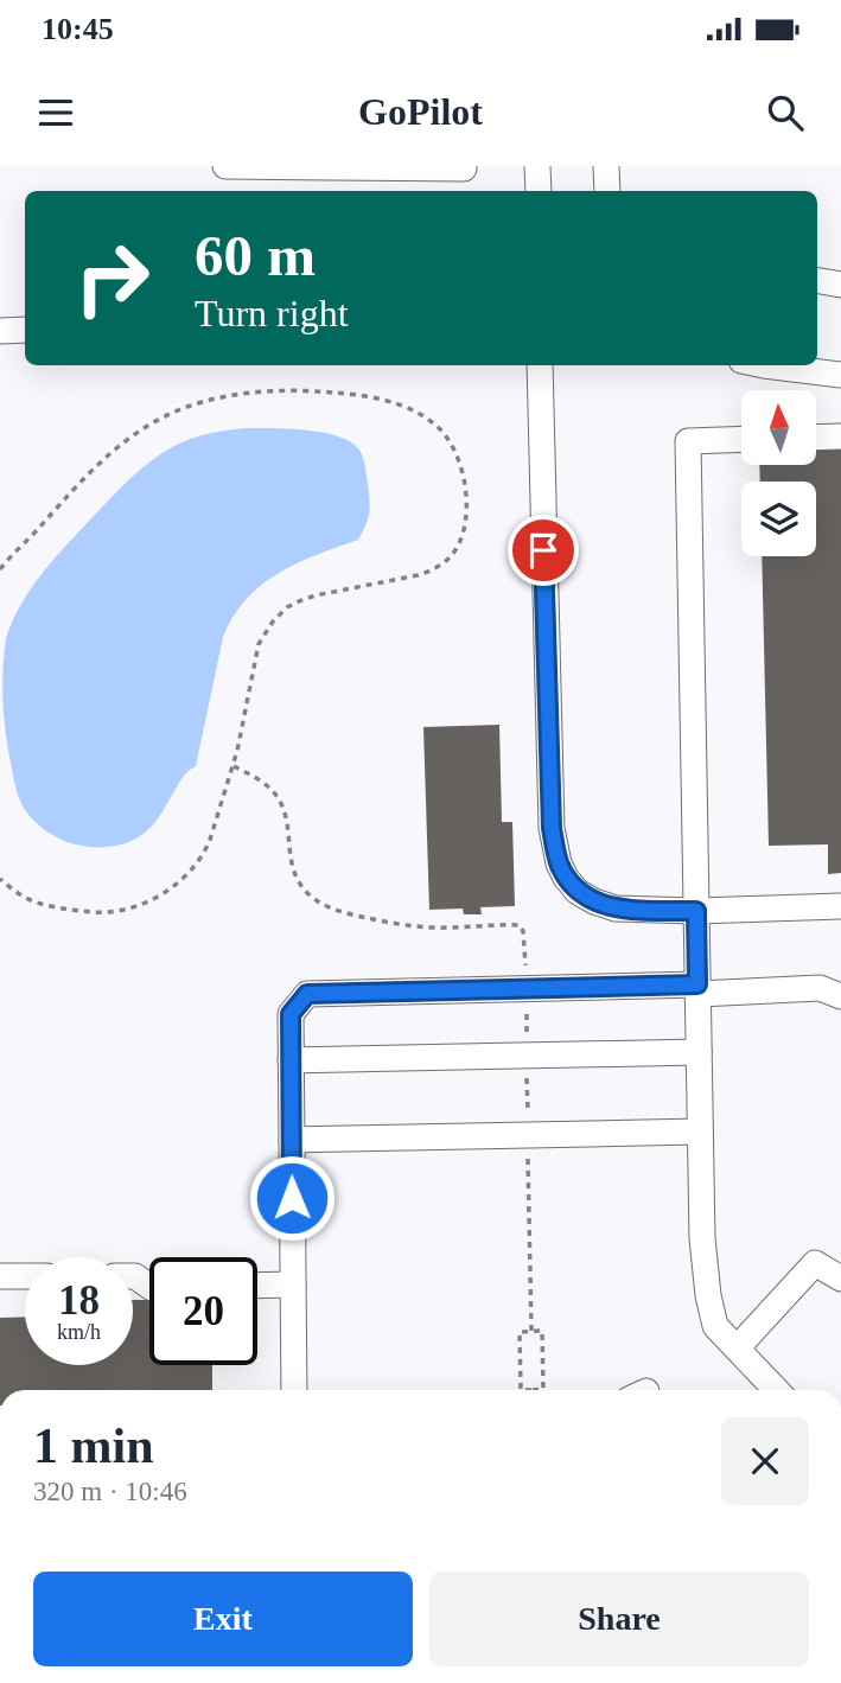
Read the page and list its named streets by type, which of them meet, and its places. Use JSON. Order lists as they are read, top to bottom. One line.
{"north":"top","page":{"status":"10:45","header":"GoPilot","turn":["60 m","Turn right"],"speed":"18 km/h","limit":"20","heading":["1 min","320 m · 10:46"],"buttons":["Exit","Share"]}}
